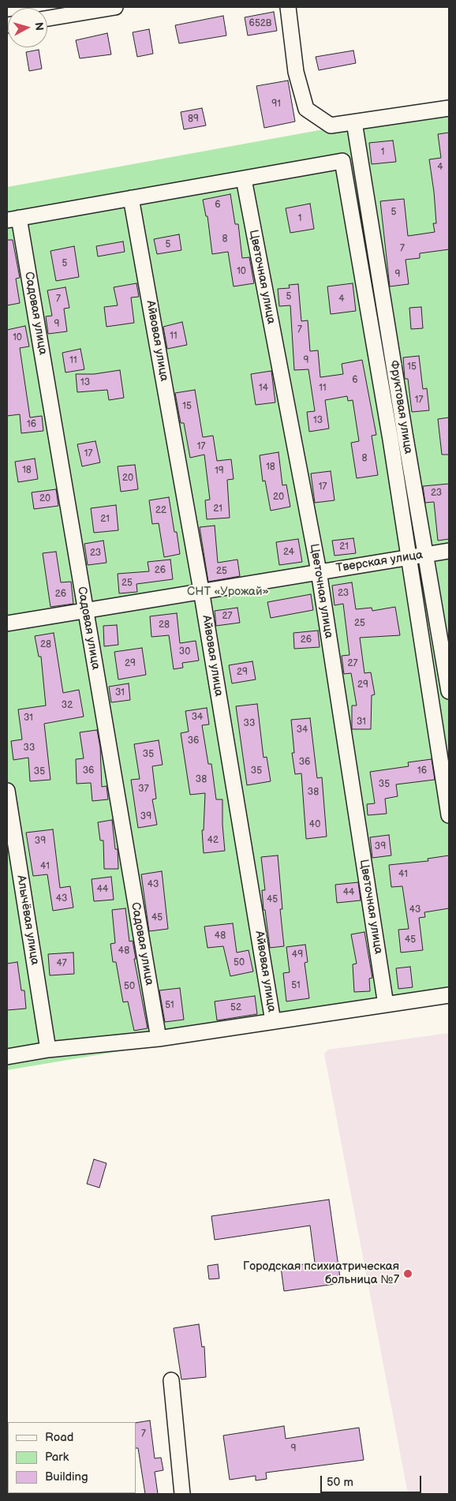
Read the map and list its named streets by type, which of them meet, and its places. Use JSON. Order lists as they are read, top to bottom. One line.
{"streets":{"street":["Цветочная улица","Садовая улица","Айвовая улица","Фруктовая улица","Тверская улица","Алычёвая улица"]},"crossings":[["Цветочная улица","Тверская улица"],["Садовая улица","Тверская улица"],["Айвовая улица","Тверская улица"],["Фруктовая улица","Тверская улица"]],"parks":["СНТ «Урожай»"],"places":["Городская психиатрическая больница №7"],"house_numbers":["652В","91","89","1","4","6","5","1","8","5","7","5","10","9","5","7","4","9","7","11","10","11","9","15","6","13","14","11","17","15","13","16","17","17","8","18","18","19","20","17","23","20","20","21","22","21","21","24","23","26","25","25","23","26","27","25","28","26","28","30","29","27","29","29","31","32","34","31","31","33","34","36","33","35","36","36","35","16","35","38","35","37","38","39","40","42","39","39","41","41","43","44","44","43","45","43","45","48","45","48","49","50","47","51","50","51","52","7","9"],"legend":["Road","Park","Building"],"scale_bar":"50 m","north":"right"}
